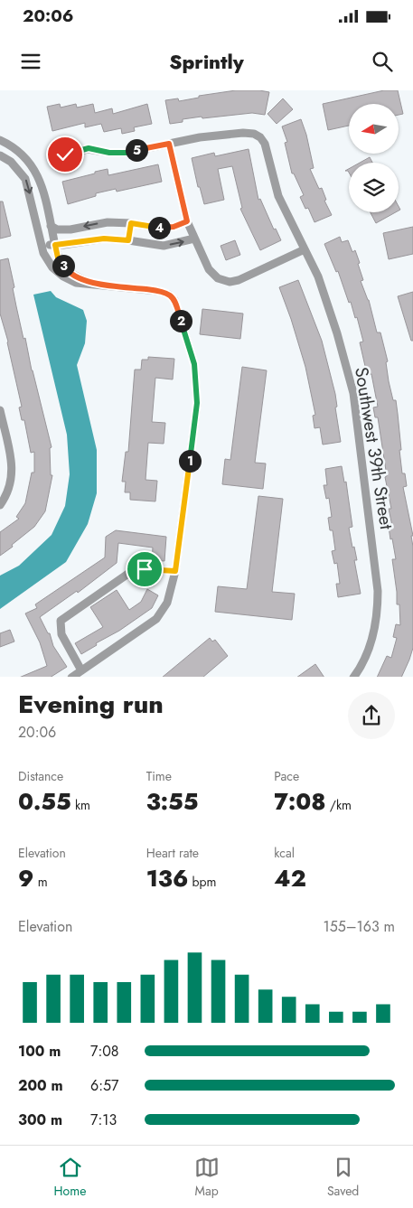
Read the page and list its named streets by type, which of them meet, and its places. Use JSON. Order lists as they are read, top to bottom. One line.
{"streets":{"street":["Southwest 39th Street"]},"north":"left","page":{"status":"20:06","header":"Sprintly","pins":["5","4","3","2","1"],"heading":["Evening run","20:06"],"stats":[["Distance","0.55 km"],["Time","3:55"],["Pace","7:08 /km"],["Elevation","9 m"],["Heart rate","136 bpm"],["kcal","42"]],"chart":["Elevation","155–163 m"],"list":[{"name":"100 m","note":"7:08"},{"name":"200 m","note":"6:57"},{"name":"300 m","note":"7:13"}],"tabs":["Home","Map","Saved"]}}
